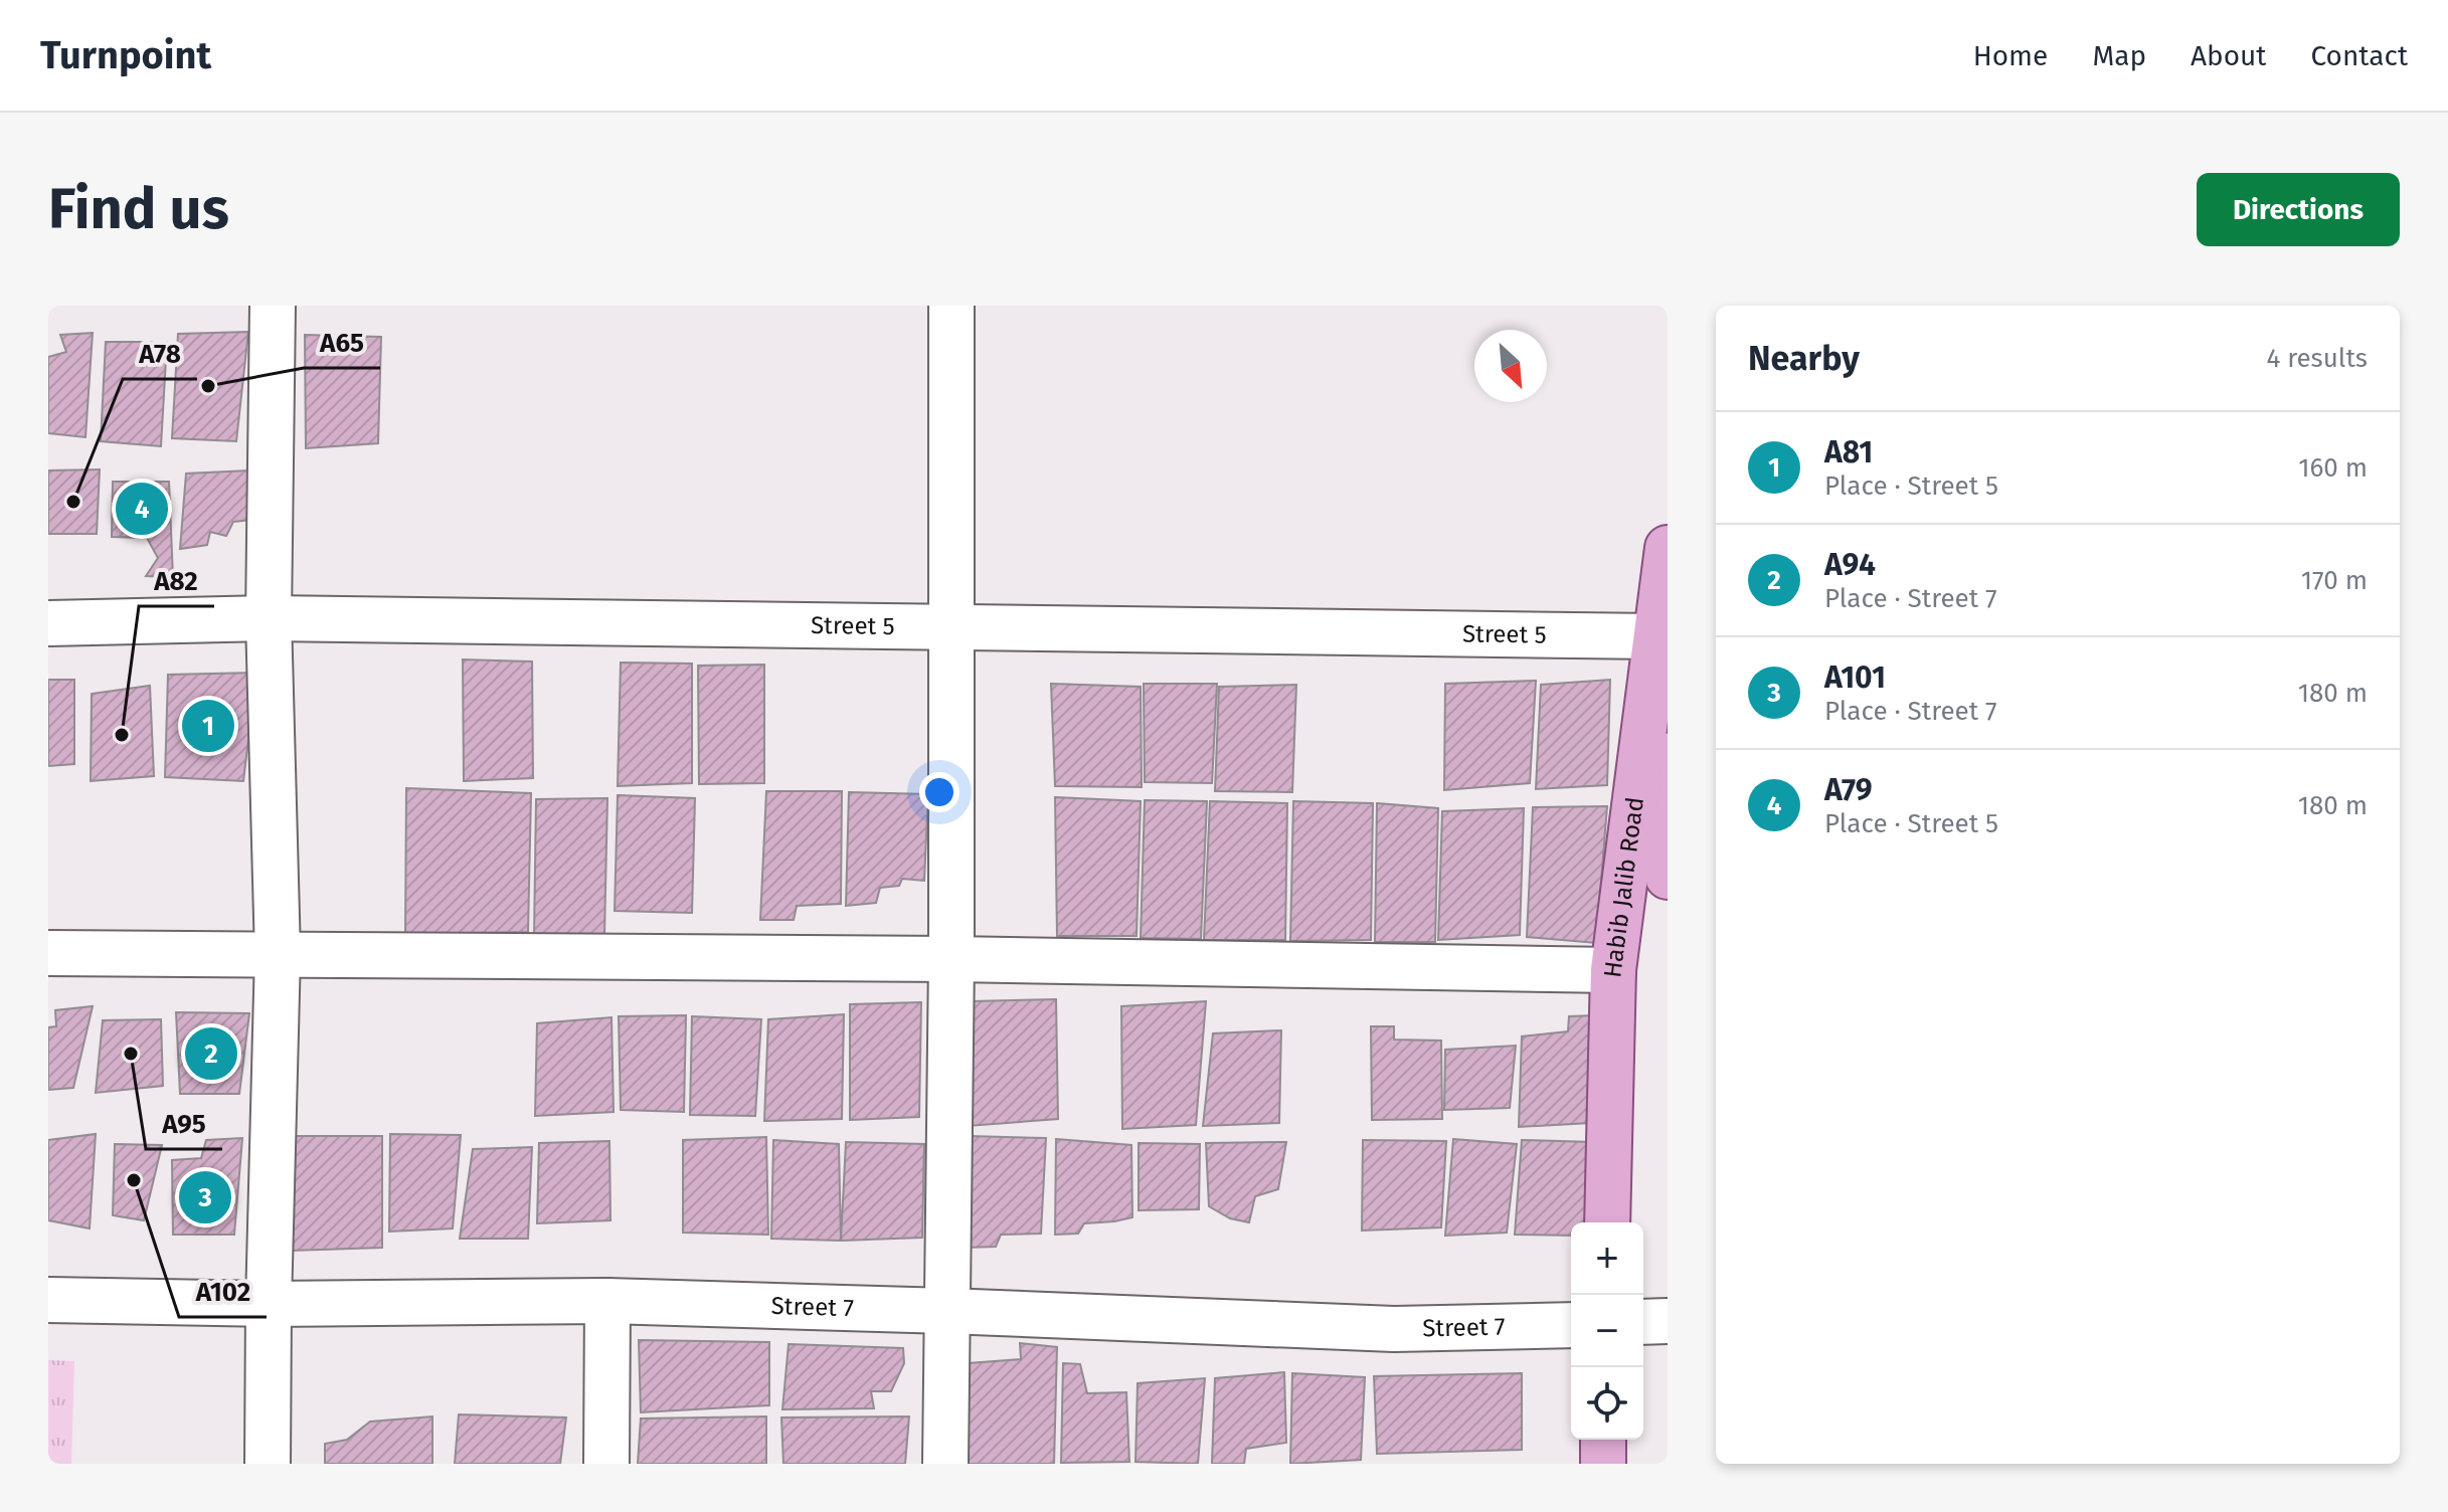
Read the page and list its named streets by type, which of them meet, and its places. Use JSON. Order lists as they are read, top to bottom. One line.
{"streets":{"main road":["Habib Jalib Road"],"street":["Street 5","Street 7"]},"crossings":[["Street 5","Habib Jalib Road"]],"places":["A65","A78","A82","A95","A102"],"north":"bottom right","page":{"header":"Turnpoint","nav":["Home","Map","About","Contact"],"buttons":"Directions","title":"Find us","heading":["Nearby","4 results"],"list":[{"mark":"1","name":"A81","note":"Place · Street 5","value":"160 m"},{"mark":"2","name":"A94","note":"Place · Street 7","value":"170 m"},{"mark":"3","name":"A101","note":"Place · Street 7","value":"180 m"},{"mark":"4","name":"A79","note":"Place · Street 5","value":"180 m"}],"pins":["4","1","2","3"],"map_buttons":["+","−"]}}
